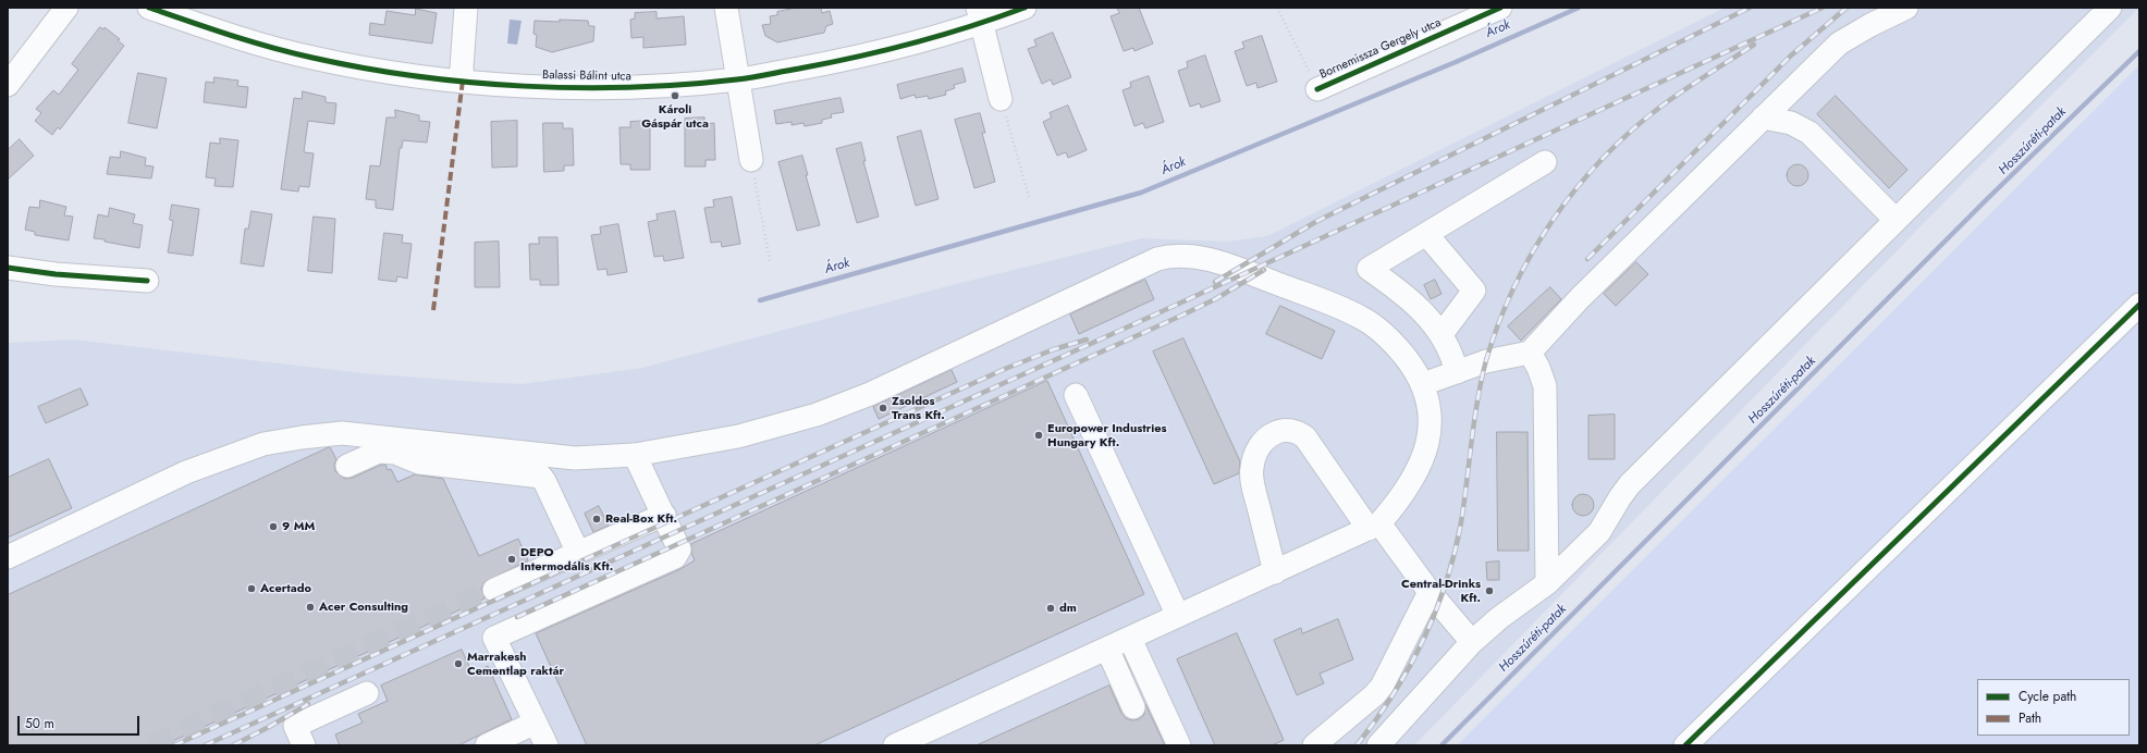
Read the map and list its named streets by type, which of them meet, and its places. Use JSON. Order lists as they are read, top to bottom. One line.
{"streets":{"street":["Bornemissza Gergely utca","Balassi Bálint utca"]},"water":["Árok","Hosszúréti-patak"],"places":["Károli Gáspár utca","Zsoldos Trans Kft.","Europower Industries Hungary Kft.","Real-Box Kft.","9 MM","DEPO Intermodális Kft.","Acertado","Central-Drinks Kft.","Acer Consulting","dm","Marrakesh Cementlap raktár"],"legend":["Cycle path","Path"],"scale_bar":"50 m"}
